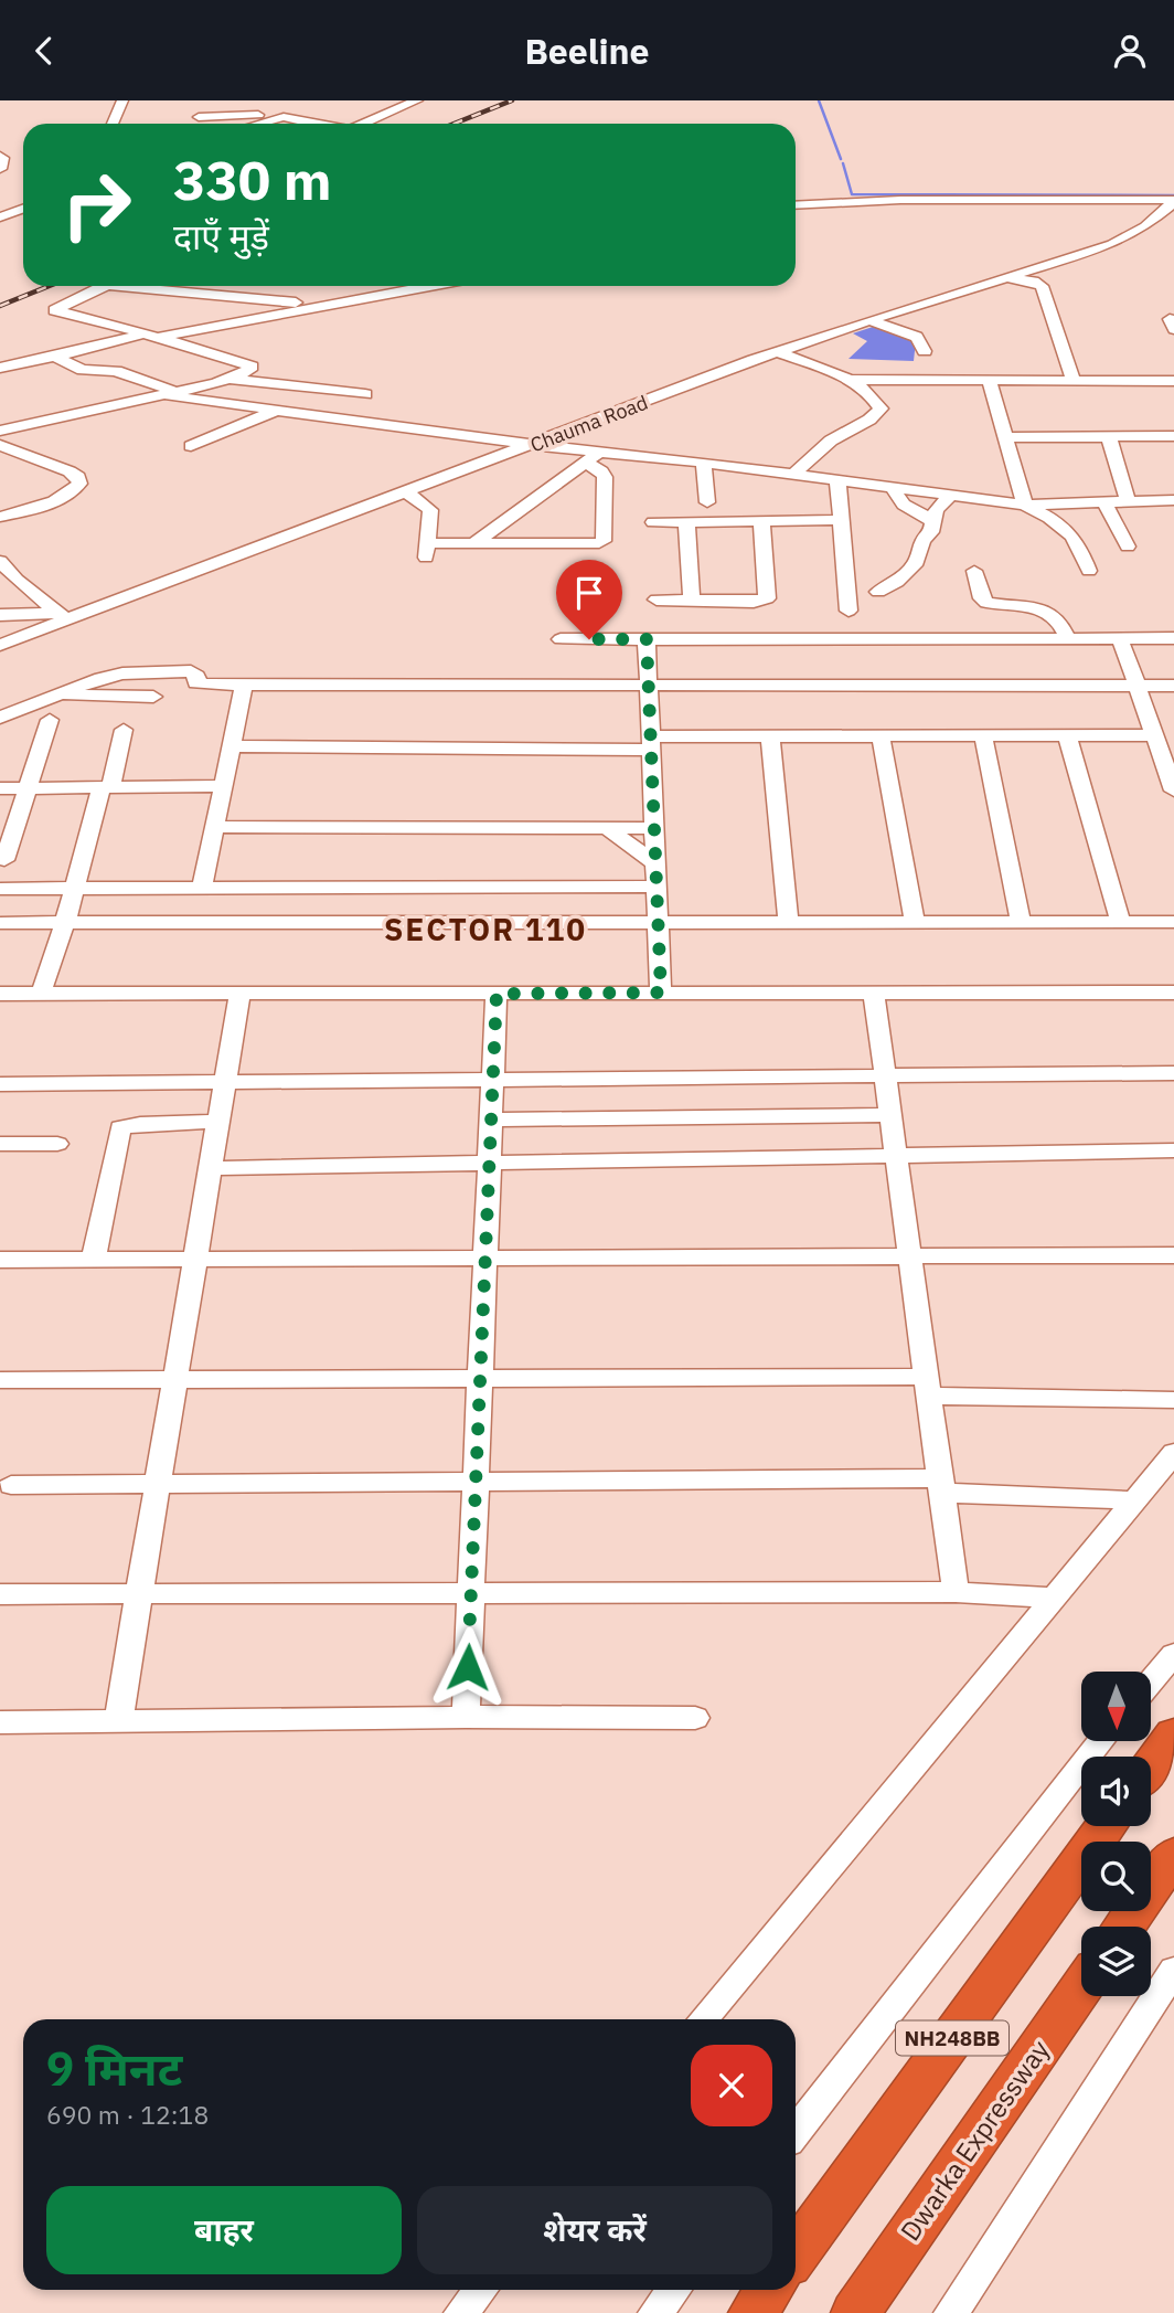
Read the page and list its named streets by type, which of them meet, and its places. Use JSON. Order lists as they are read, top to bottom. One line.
{"streets":{"highway":["NH248BB","Dwarka Expressway"],"street":["Chauma Road"]},"districts":["SECTOR 110"],"north":"bottom","page":{"header":"Beeline","turn":["330 m","दाएँ मुड़ें"],"heading":["9 मिनट","690 m · 12:18"],"buttons":["बाहर","शेयर करें"]}}
